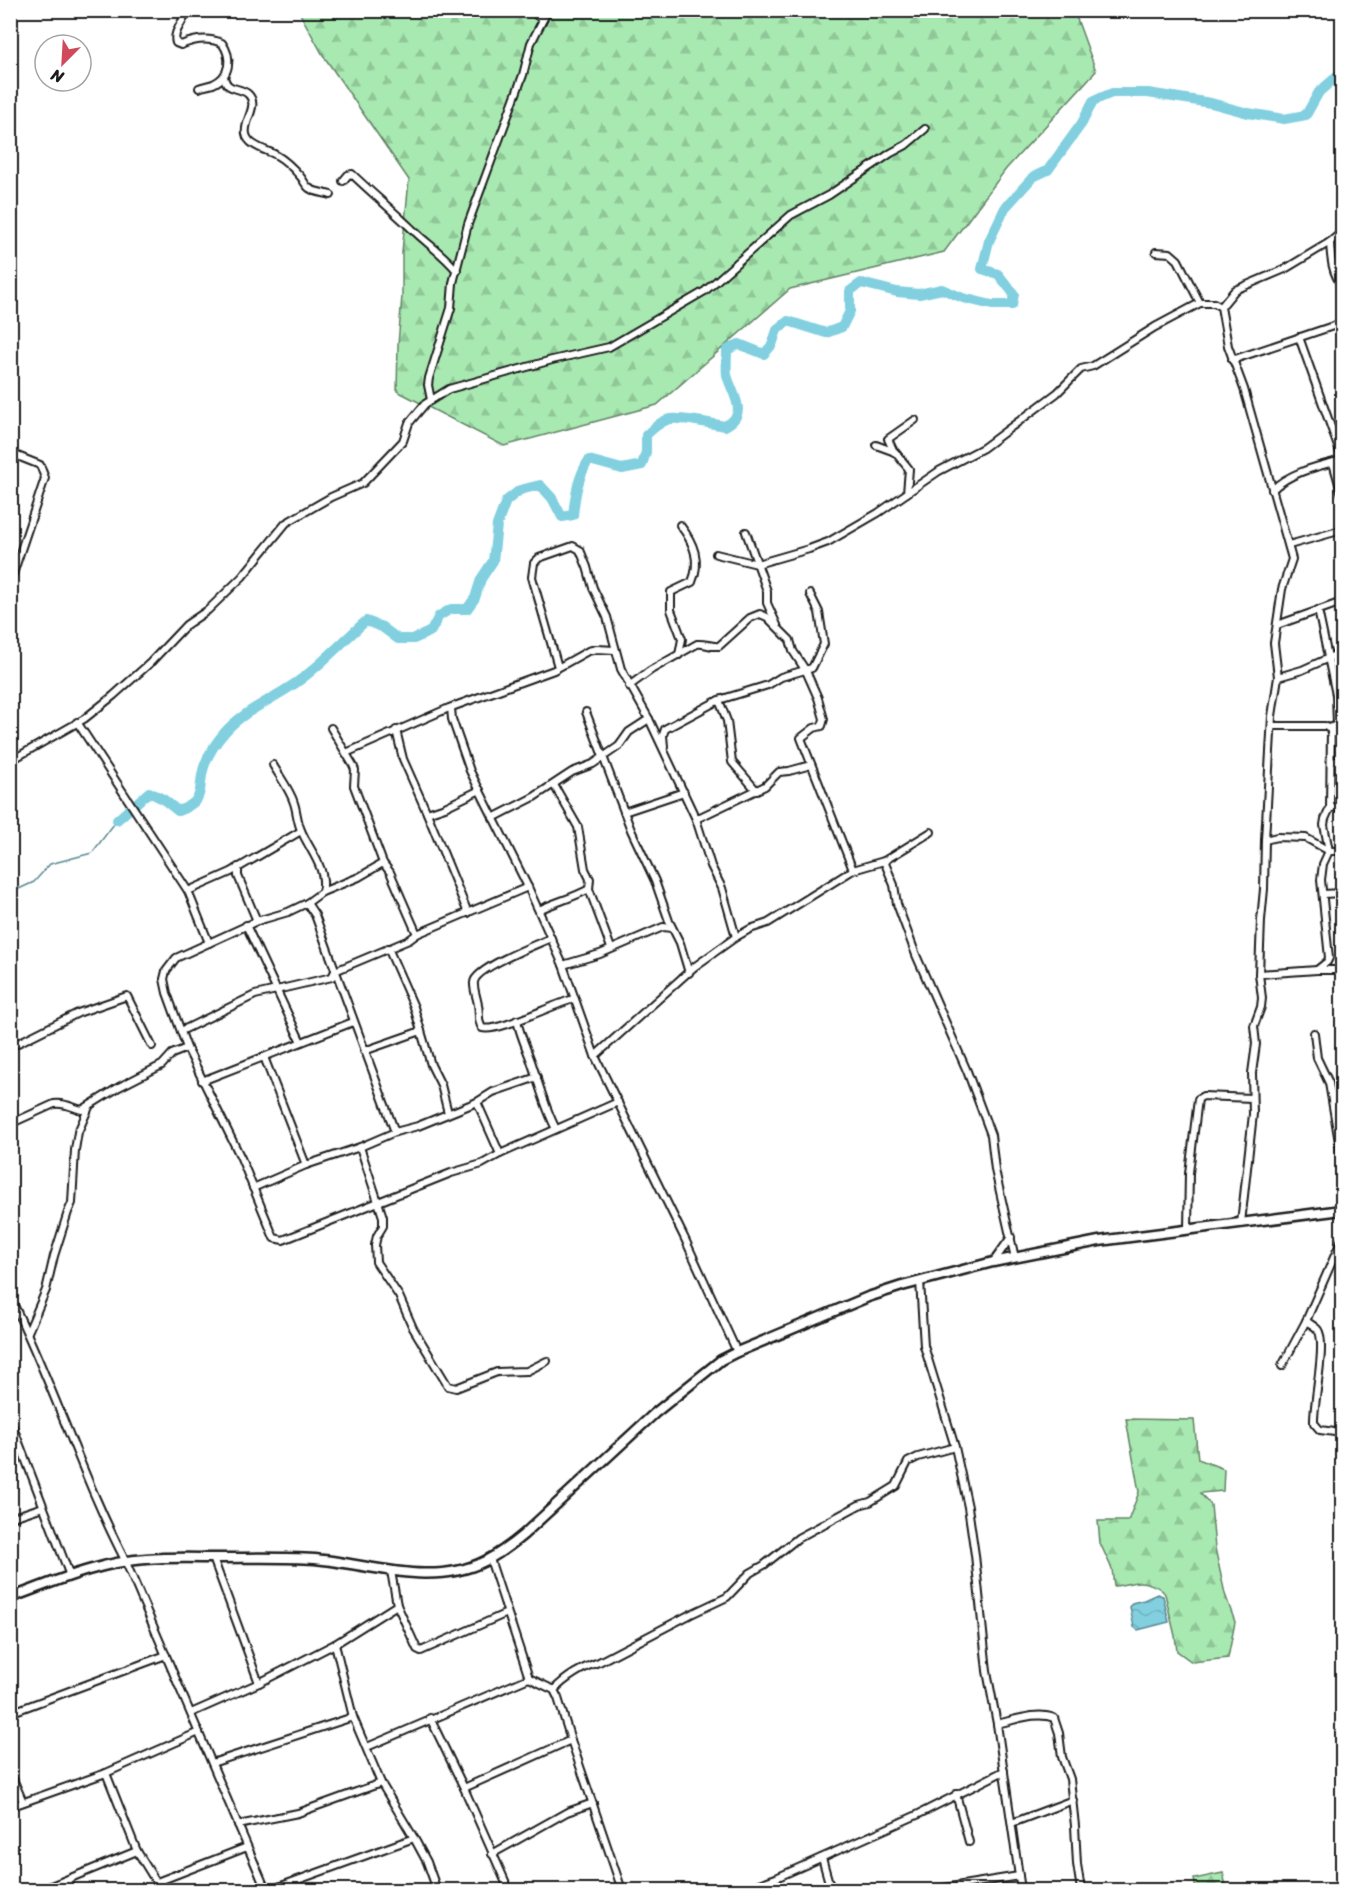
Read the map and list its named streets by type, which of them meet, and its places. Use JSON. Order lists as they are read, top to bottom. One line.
{"north":"bottom left"}
